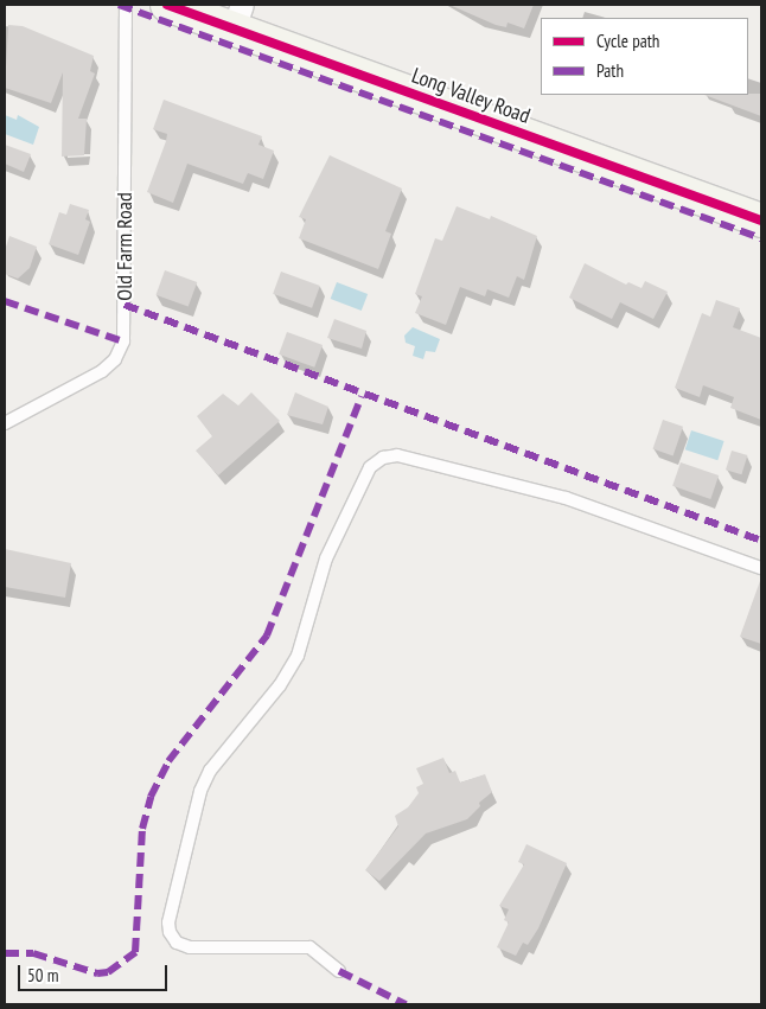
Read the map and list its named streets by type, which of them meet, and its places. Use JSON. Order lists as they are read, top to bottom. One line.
{"streets":{"street":["Long Valley Road"],"lane":["Old Farm Road"]},"legend":["Cycle path","Path"],"scale_bar":"50 m"}
